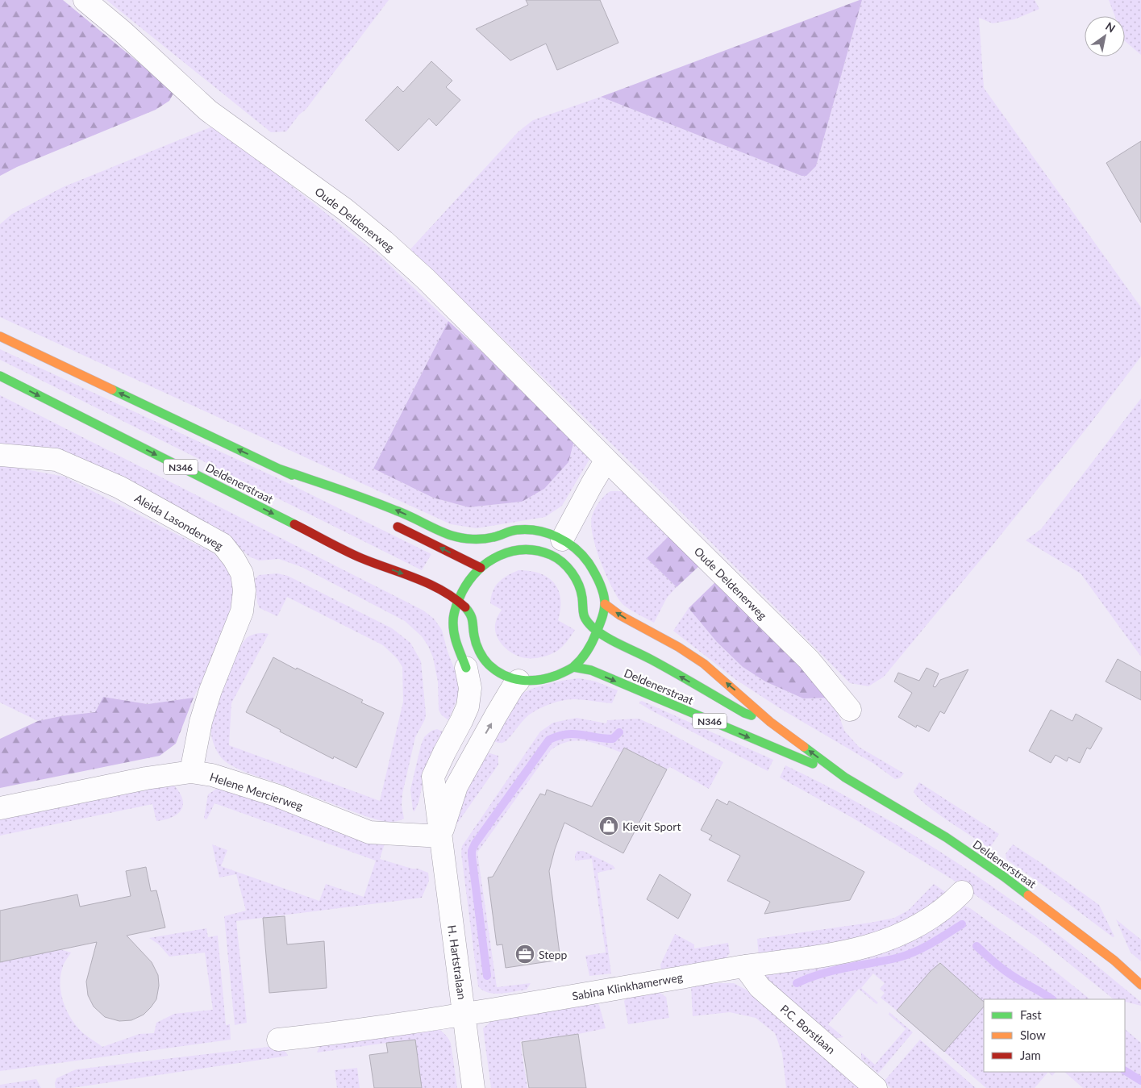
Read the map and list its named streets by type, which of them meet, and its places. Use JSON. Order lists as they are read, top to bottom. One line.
{"streets":{"main road":["N346","Deldenerstraat"],"street":["Oude Deldenerweg","Aleida Lasonderweg","Helene Mercierweg","H. Hartstralaan","Sabina Klinkhamerweg","P.C. Borstlaan"]},"crossings":[["N346","Deldenerstraat"],["N346","H. Hartstralaan"],["Deldenerstraat","H. Hartstralaan"],["Aleida Lasonderweg","Helene Mercierweg"],["Helene Mercierweg","H. Hartstralaan"],["H. Hartstralaan","Sabina Klinkhamerweg"],["Sabina Klinkhamerweg","P.C. Borstlaan"]],"places":{"shop":["Kievit Sport"],"office":["Stepp"]},"legend":["Fast","Slow","Jam"],"north":"top right"}
